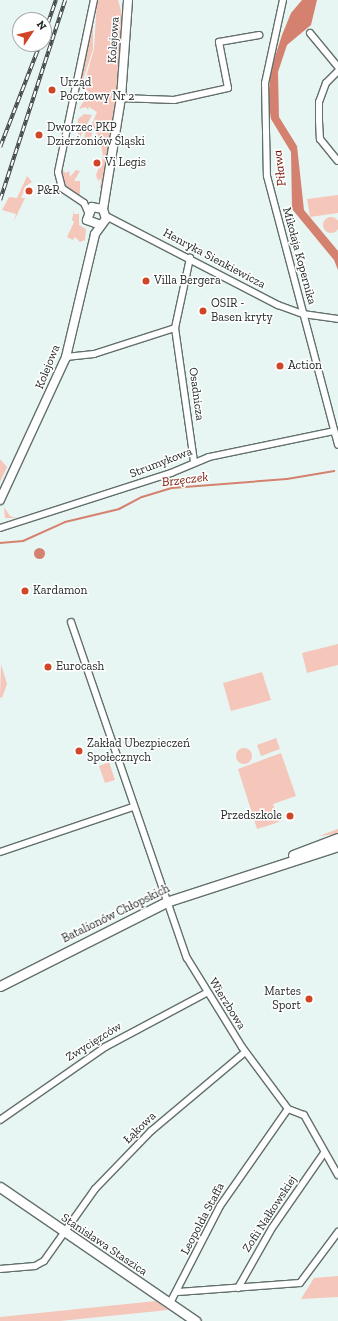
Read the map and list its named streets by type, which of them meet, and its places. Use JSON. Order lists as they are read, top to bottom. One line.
{"streets":{"main road":["Batalionów Chłopskich","Stanisława Staszica"],"street":["Kolejowa","Mikołaja Kopernika","Henryka Sienkiewicza","Osadnicza","Strumykowa","Wierzbowa","Zwycięzców","Łąkowa","Zofii Nałkowskiej","Leopolda Staffa"]},"crossings":[["Kolejowa","Henryka Sienkiewicza"],["Mikołaja Kopernika","Henryka Sienkiewicza"],["Mikołaja Kopernika","Strumykowa"],["Henryka Sienkiewicza","Osadnicza"],["Osadnicza","Strumykowa"],["Batalionów Chłopskich","Wierzbowa"],["Wierzbowa","Zwycięzców"],["Wierzbowa","Łąkowa"],["Wierzbowa","Leopolda Staffa"],["Łąkowa","Stanisława Staszica"],["Leopolda Staffa","Stanisława Staszica"]],"water":["Piława","Brzęczek"],"places":["Urząd Pocztowy Nr 2","Dworzec PKP Dzierżoniów Śląski","Vi Legis","P&R","Villa Bergera","OSIR - Basen kryty","Action","Kardamon","Eurocash","Zakład Ubezpieczeń Społecznych","Przedszkole","Martes Sport"],"north":"top right"}
